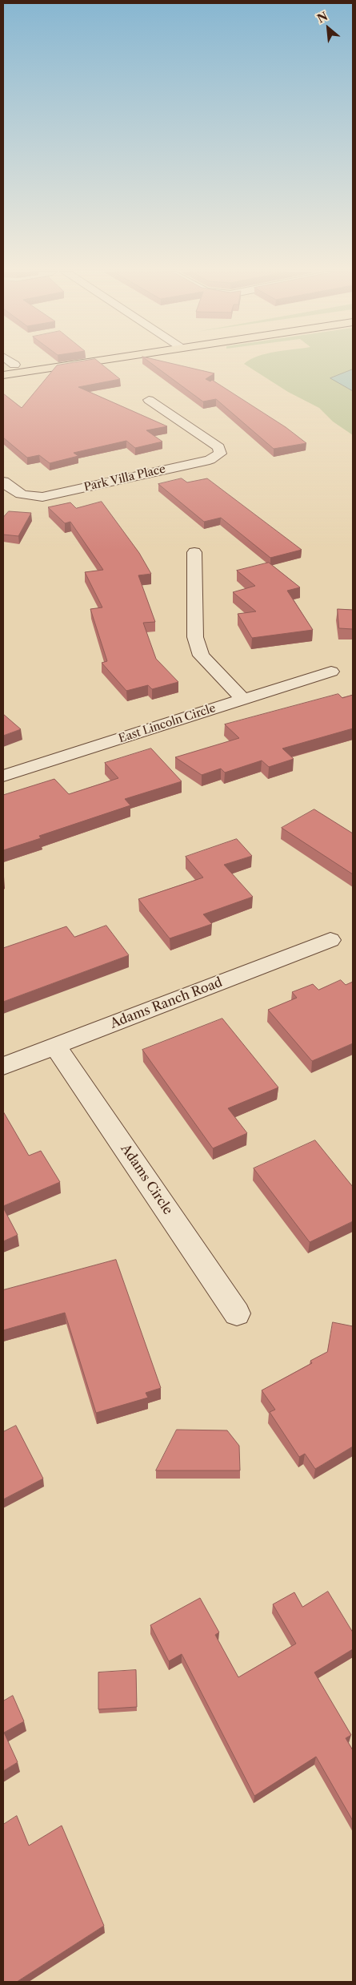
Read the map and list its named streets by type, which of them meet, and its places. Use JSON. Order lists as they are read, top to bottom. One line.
{"streets":{"street":["Park Villa Place","East Lincoln Circle","Adams Ranch Road","Adams Circle"]},"crossings":[["Adams Ranch Road","Adams Circle"]],"north":"top left"}
